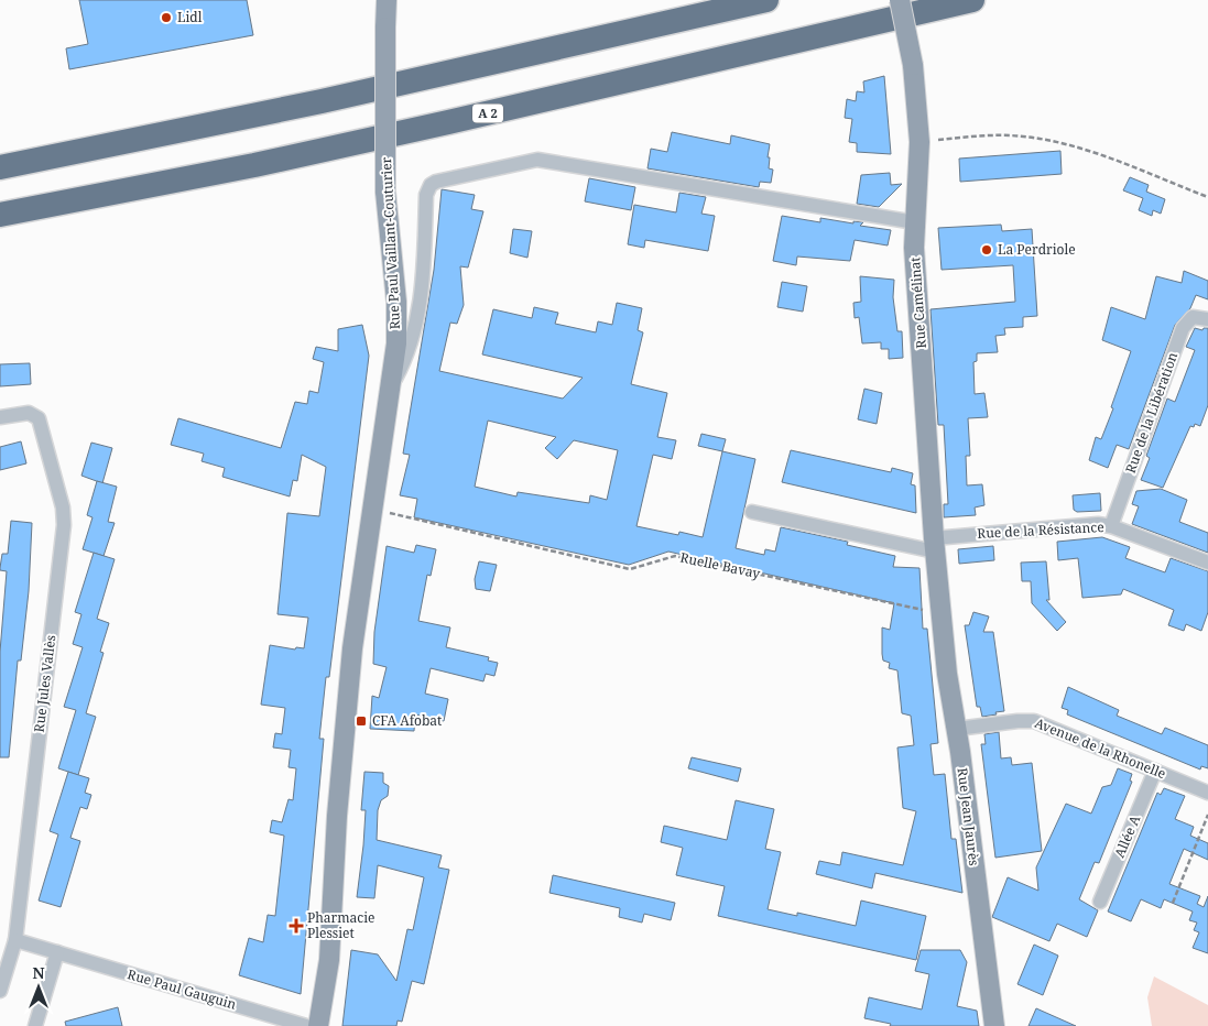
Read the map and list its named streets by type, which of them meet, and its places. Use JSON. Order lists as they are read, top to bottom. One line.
{"streets":{"highway":["A 2"],"street":["Rue Paul Vaillant-Couturier","Rue Camélinat","Rue de la Libération","Rue de la Résistance","Rue Jules Vallès","Avenue de la Rhonelle","Rue Jean Jaurès","Allée A","Rue Paul Gauguin"],"path":["Ruelle Bavay"]},"crossings":[["Rue Paul Vaillant-Couturier","Ruelle Bavay"],["Rue Camélinat","Rue de la Résistance"],["Rue Camélinat","Ruelle Bavay"],["Rue Camélinat","Rue Jean Jaurès"],["Rue de la Libération","Rue de la Résistance"],["Ruelle Bavay","Rue Jean Jaurès"],["Rue Jules Vallès","Rue Paul Gauguin"],["Avenue de la Rhonelle","Rue Jean Jaurès"],["Avenue de la Rhonelle","Allée A"]],"places":{"other":["Lidl","La Perdriole"],"transit":["CFA Afobat"],"health":["Pharmacie Plessiet"]},"north":"top"}
